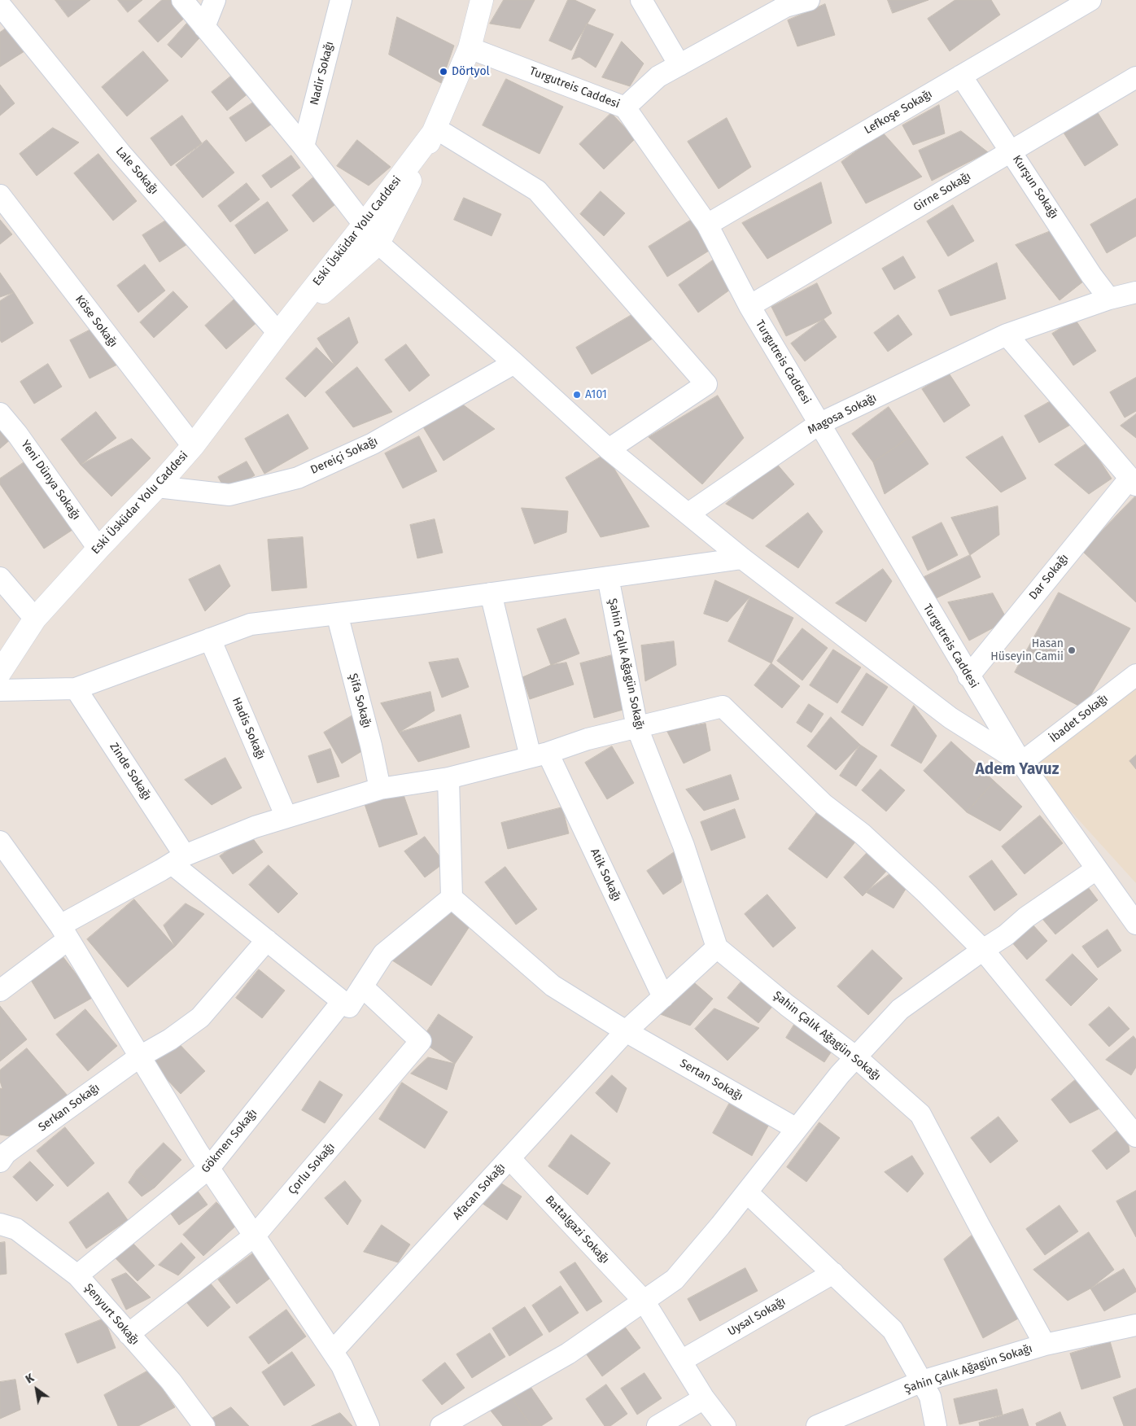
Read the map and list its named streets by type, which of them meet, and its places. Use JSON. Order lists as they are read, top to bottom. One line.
{"streets":{"street":["Nadir Sokağı","Turgutreis Caddesi","Lefkoşe Sokağı","Lale Sokağı","Kurşun Sokağı","Girne Sokağı","Eski Üsküdar Yolu Caddesi","Köse Sokağı","Magosa Sokağı","Dereiçi Sokağı","Yeni Dünya Sokağı","Dar Sokağı","Şahin Çalık Ağagün Sokağı","Şifa Sokağı","İbadet Sokağı","Hadis Sokağı","Zinde Sokağı","Atik Sokağı","Sertan Sokağı","Serkan Sokağı","Gökmen Sokağı","Çorlu Sokağı","Afacan Sokağı","Battalgazi Sokağı","Şenyurt Sokağı","Uysal Sokağı"]},"crossings":[["Turgutreis Caddesi","Lefkoşe Sokağı"],["Turgutreis Caddesi","Girne Sokağı"],["Turgutreis Caddesi","Eski Üsküdar Yolu Caddesi"],["Turgutreis Caddesi","Magosa Sokağı"],["Turgutreis Caddesi","Dar Sokağı"],["Turgutreis Caddesi","İbadet Sokağı"],["Lefkoşe Sokağı","Kurşun Sokağı"],["Lale Sokağı","Eski Üsküdar Yolu Caddesi"],["Kurşun Sokağı","Girne Sokağı"],["Kurşun Sokağı","Magosa Sokağı"],["Eski Üsküdar Yolu Caddesi","Köse Sokağı"],["Eski Üsküdar Yolu Caddesi","Dereiçi Sokağı"],["Eski Üsküdar Yolu Caddesi","Yeni Dünya Sokağı"],["Şahin Çalık Ağagün Sokağı","Afacan Sokağı"],["Zinde Sokağı","Serkan Sokağı"],["Zinde Sokağı","Gökmen Sokağı"],["Atik Sokağı","Afacan Sokağı"],["Sertan Sokağı","Afacan Sokağı"],["Gökmen Sokağı","Şenyurt Sokağı"],["Çorlu Sokağı","Şenyurt Sokağı"],["Afacan Sokağı","Battalgazi Sokağı"],["Battalgazi Sokağı","Uysal Sokağı"]],"districts":["Adem Yavuz"],"places":["Dörtyol","A101","Hasan Hüseyin Camii"],"north":"top left"}
